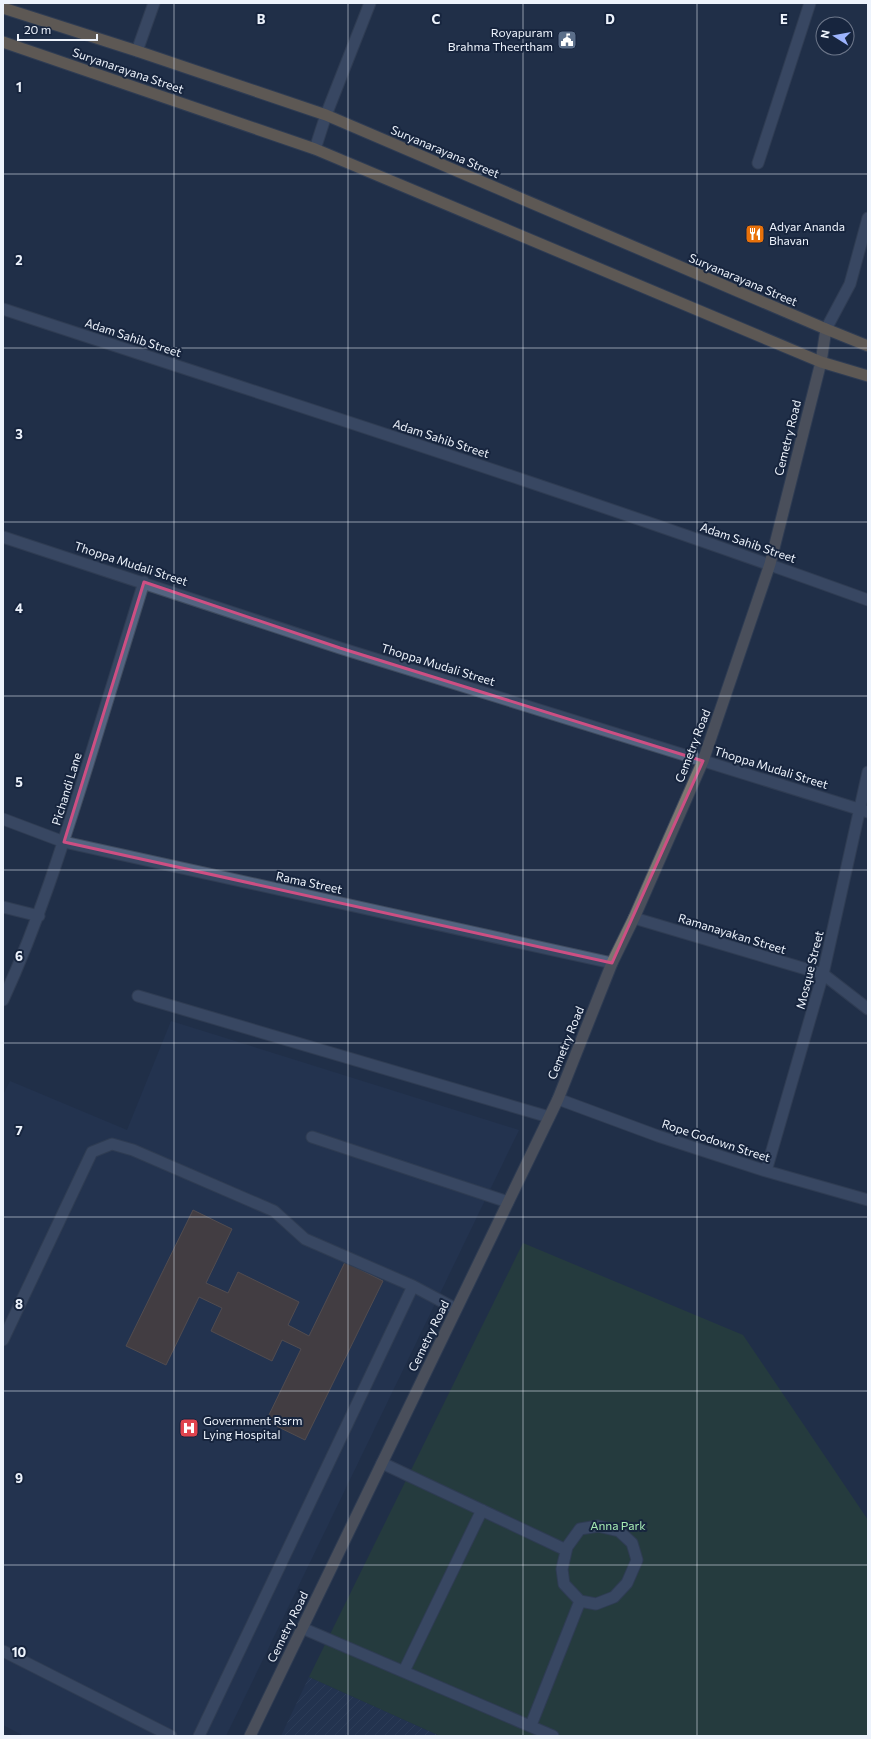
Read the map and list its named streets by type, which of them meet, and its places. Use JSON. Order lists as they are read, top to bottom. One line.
{"streets":{"main road":["Suryanarayana Street","Cemetry Road"],"street":["Adam Sahib Street","Thoppa Mudali Street","Pichandi Lane","Rama Street","Ramanayakan Street","Mosque Street","Rope Godown Street"]},"crossings":[["Suryanarayana Street","Cemetry Road"],["Adam Sahib Street","Cemetry Road"],["Cemetry Road","Thoppa Mudali Street"],["Cemetry Road","Rama Street"],["Cemetry Road","Ramanayakan Street"],["Cemetry Road","Rope Godown Street"],["Thoppa Mudali Street","Pichandi Lane"],["Thoppa Mudali Street","Mosque Street"],["Pichandi Lane","Rama Street"],["Ramanayakan Street","Mosque Street"],["Mosque Street","Rope Godown Street"]],"parks":["Anna Park"],"places":{"public building":["Royapuram Brahma Theertham"],"restaurant":["Adyar Ananda Bhavan"],"hospital":["Government Rsrm Lying Hospital"]},"scale_bar":"20 m","north":"left","grid":{"columns":["B","C","D","E"],"rows":["1","2","3","4","5","6","7","8","9","10"]}}
